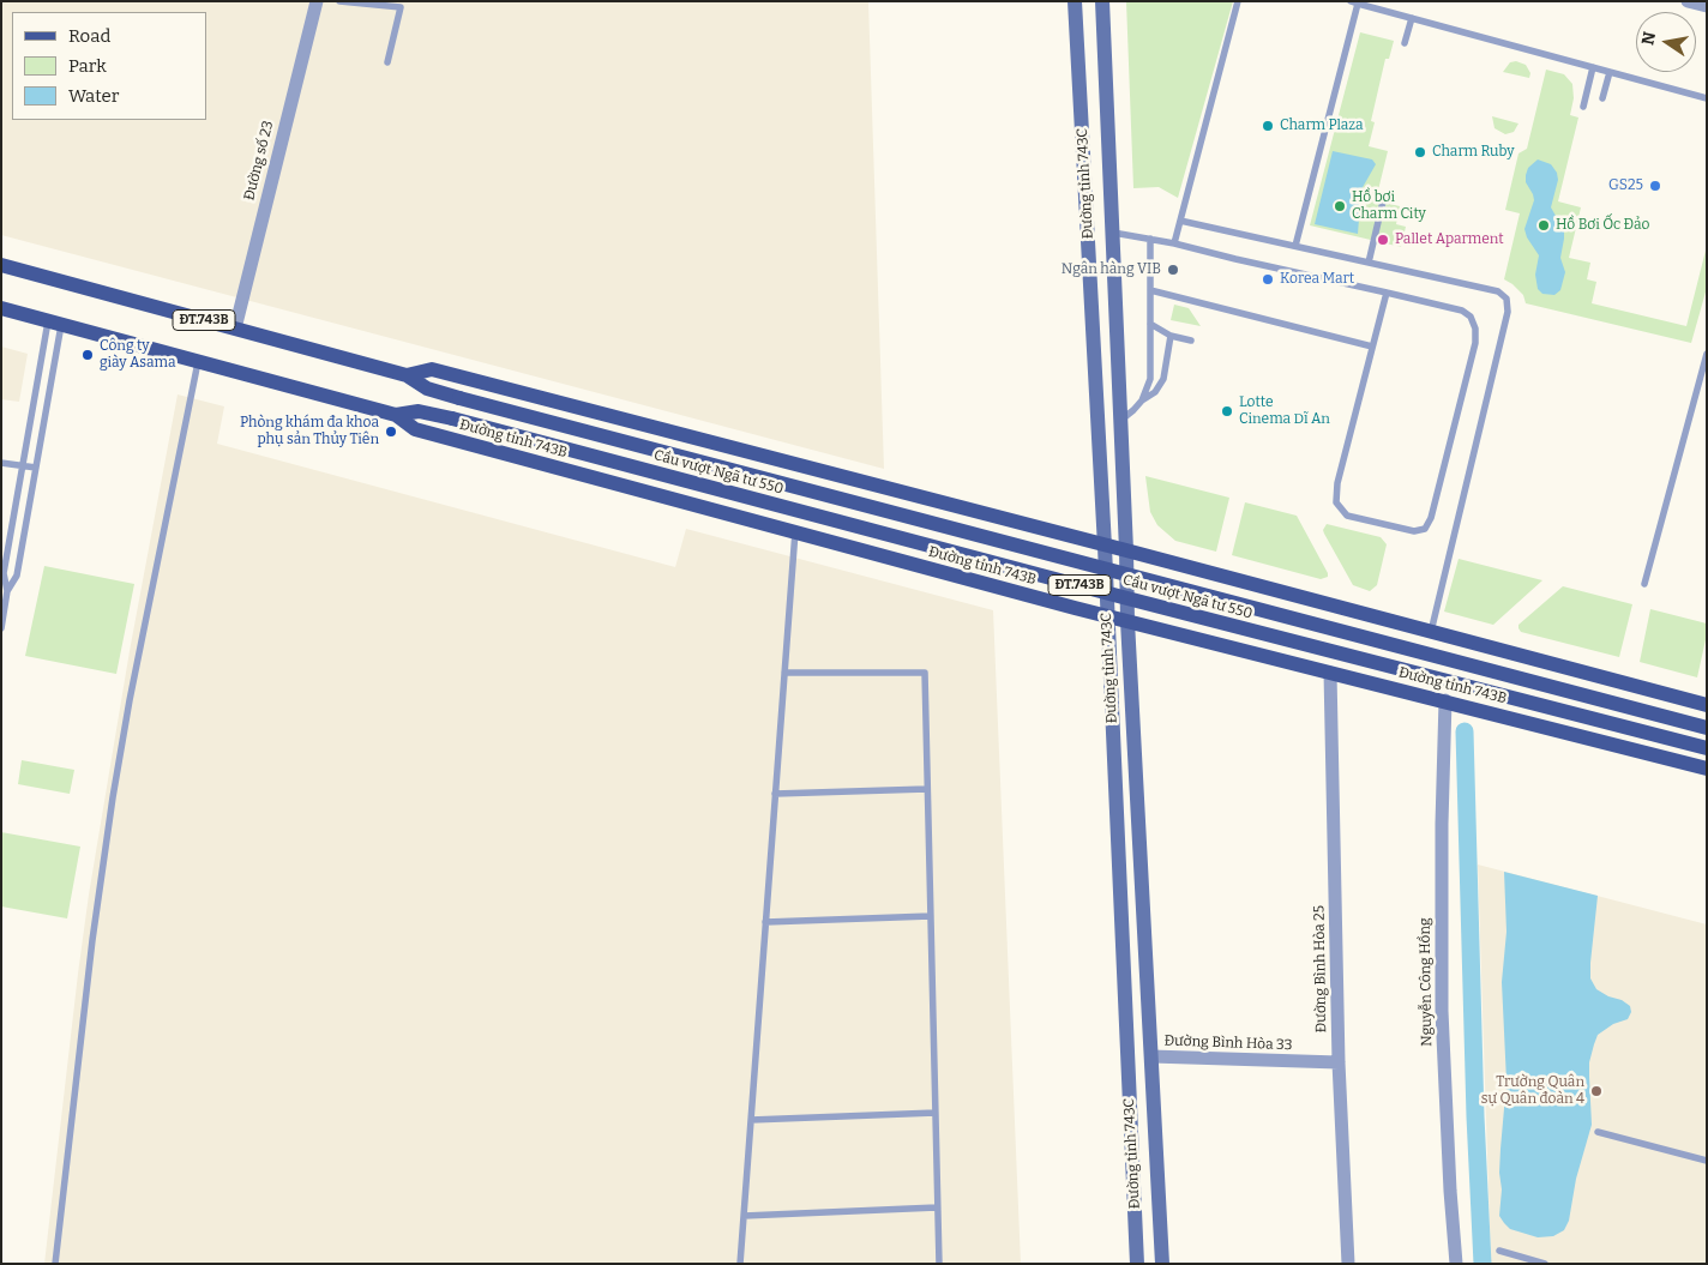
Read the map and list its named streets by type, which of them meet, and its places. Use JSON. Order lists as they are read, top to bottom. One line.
{"streets":{"main road":["Đường tỉnh 743C","ĐT.743B","Đường tỉnh 743B","Cầu vượt Ngã tư 550"],"street":["Đường số 23","Đường Bình Hòa 25","Nguyễn Công Hồng","Đường Bình Hòa 33"]},"crossings":[["Đường số 23","Đường tỉnh 743B"],["Đường tỉnh 743C","Đường tỉnh 743B"],["Đường tỉnh 743C","Đường Bình Hòa 33"],["Đường tỉnh 743B","Cầu vượt Ngã tư 550"],["Đường tỉnh 743B","Đường Bình Hòa 25"],["Đường tỉnh 743B","Nguyễn Công Hồng"],["Đường Bình Hòa 25","Đường Bình Hòa 33"]],"places":["Charm Plaza","Charm Ruby","GS25","Hồ bơi Charm City","Hồ Bơi Ốc Đảo","Pallet Aparment","Ngân hàng VIB","Korea Mart","Công ty giày Asama","Lotte Cinema Dĩ An","Phòng khám đa khoa phụ sản Thủy Tiên","Trường Quân sự Quân đoàn 4"],"legend":["Road","Park","Water"],"north":"left"}
